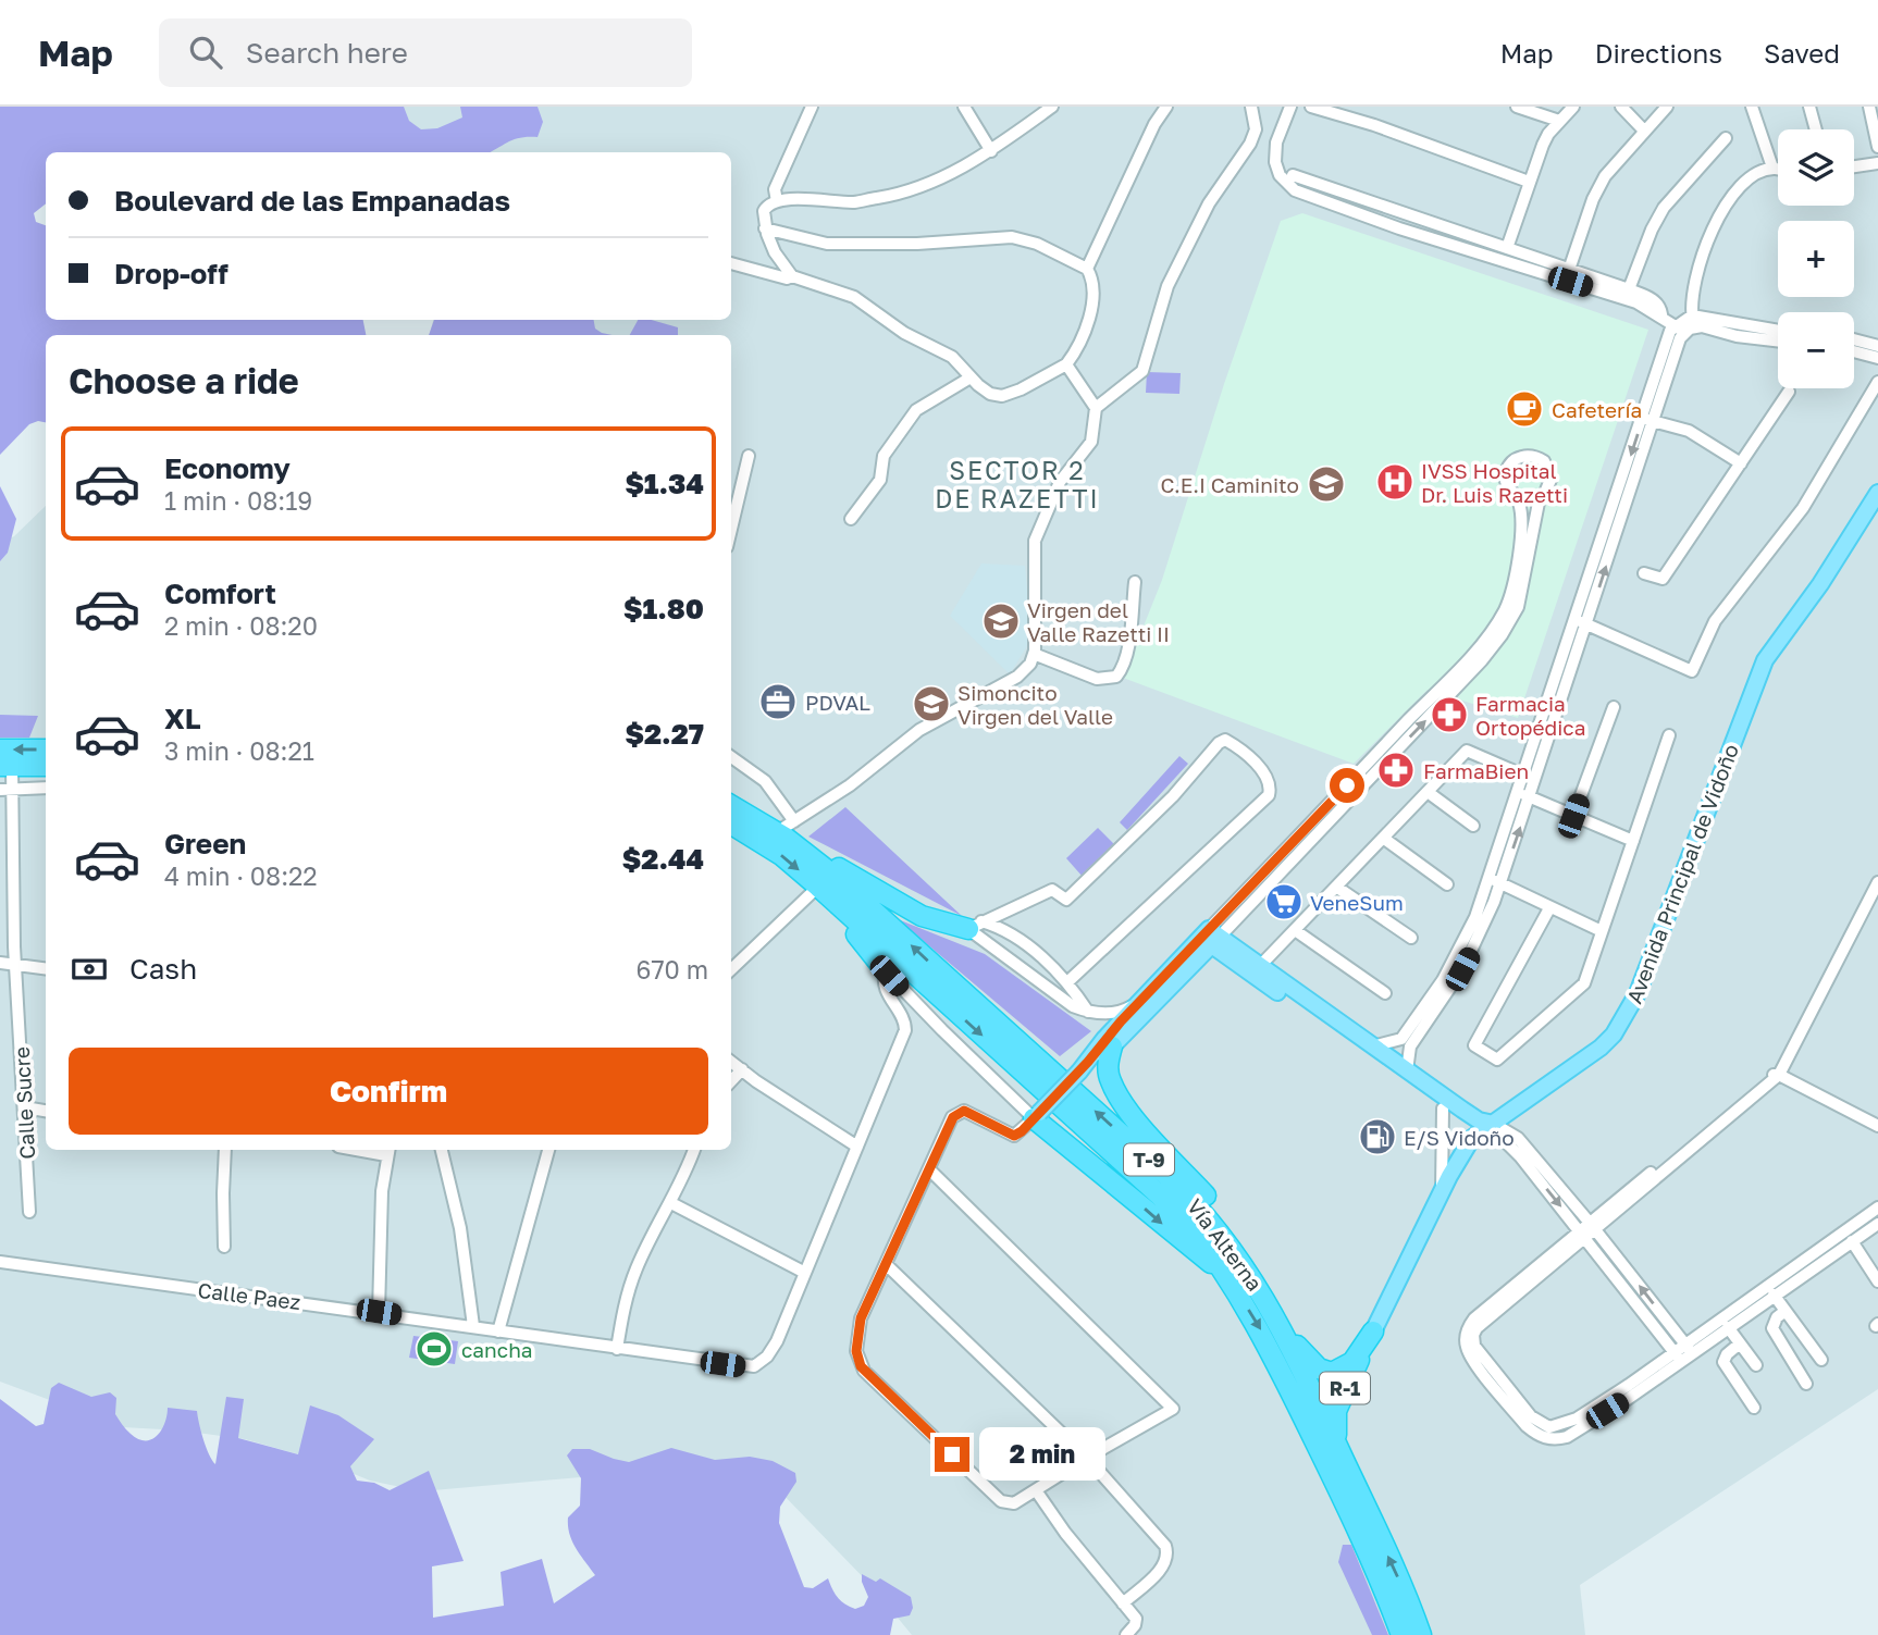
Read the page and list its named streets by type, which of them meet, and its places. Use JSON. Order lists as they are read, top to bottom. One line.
{"streets":{"highway":["T-9","Vía Alterna","R-1"],"main road":["Avenida Principal de Vidoño"],"street":["Calle Sucre","Calle Paez"]},"crossings":[["Avenida Principal de Vidoño","T-9"],["Avenida Principal de Vidoño","R-1"],["T-9","Vía Alterna"],["T-9","R-1"],["Vía Alterna","R-1"]],"districts":["SECTOR 2 DE RAZETTI"],"places":{"cafe":["Cafetería"],"hospital":["IVSS Hospital Dr. Luis Razetti"],"school or university":["C.E.I Caminito","Virgen del Valle Razetti II","Simoncito Virgen del Valle"],"office":["PDVAL"],"pharmacy":["Farmacia Ortopédica","FarmaBien"],"supermarket":["VeneSum"],"fuel station":["E/S Vidoño"],"sports":["cancha"]},"page":{"header":"Map","search":"Search here","nav":["Map","Directions","Saved"],"map_buttons":["+","−"],"banner":["Boulevard de las Empanadas","Drop-off"],"heading":"Choose a ride","list":[{"name":"Economy","note":"1 min · 08:19","value":"$1.34"},{"name":"Comfort","note":"2 min · 08:20","value":"$1.80"},{"name":"XL","note":"3 min · 08:21","value":"$2.27"},{"name":"Green","note":"4 min · 08:22","value":"$2.44"}],"pay":["Cash","670 m"],"buttons":"Confirm","bubble":"2 min"}}
